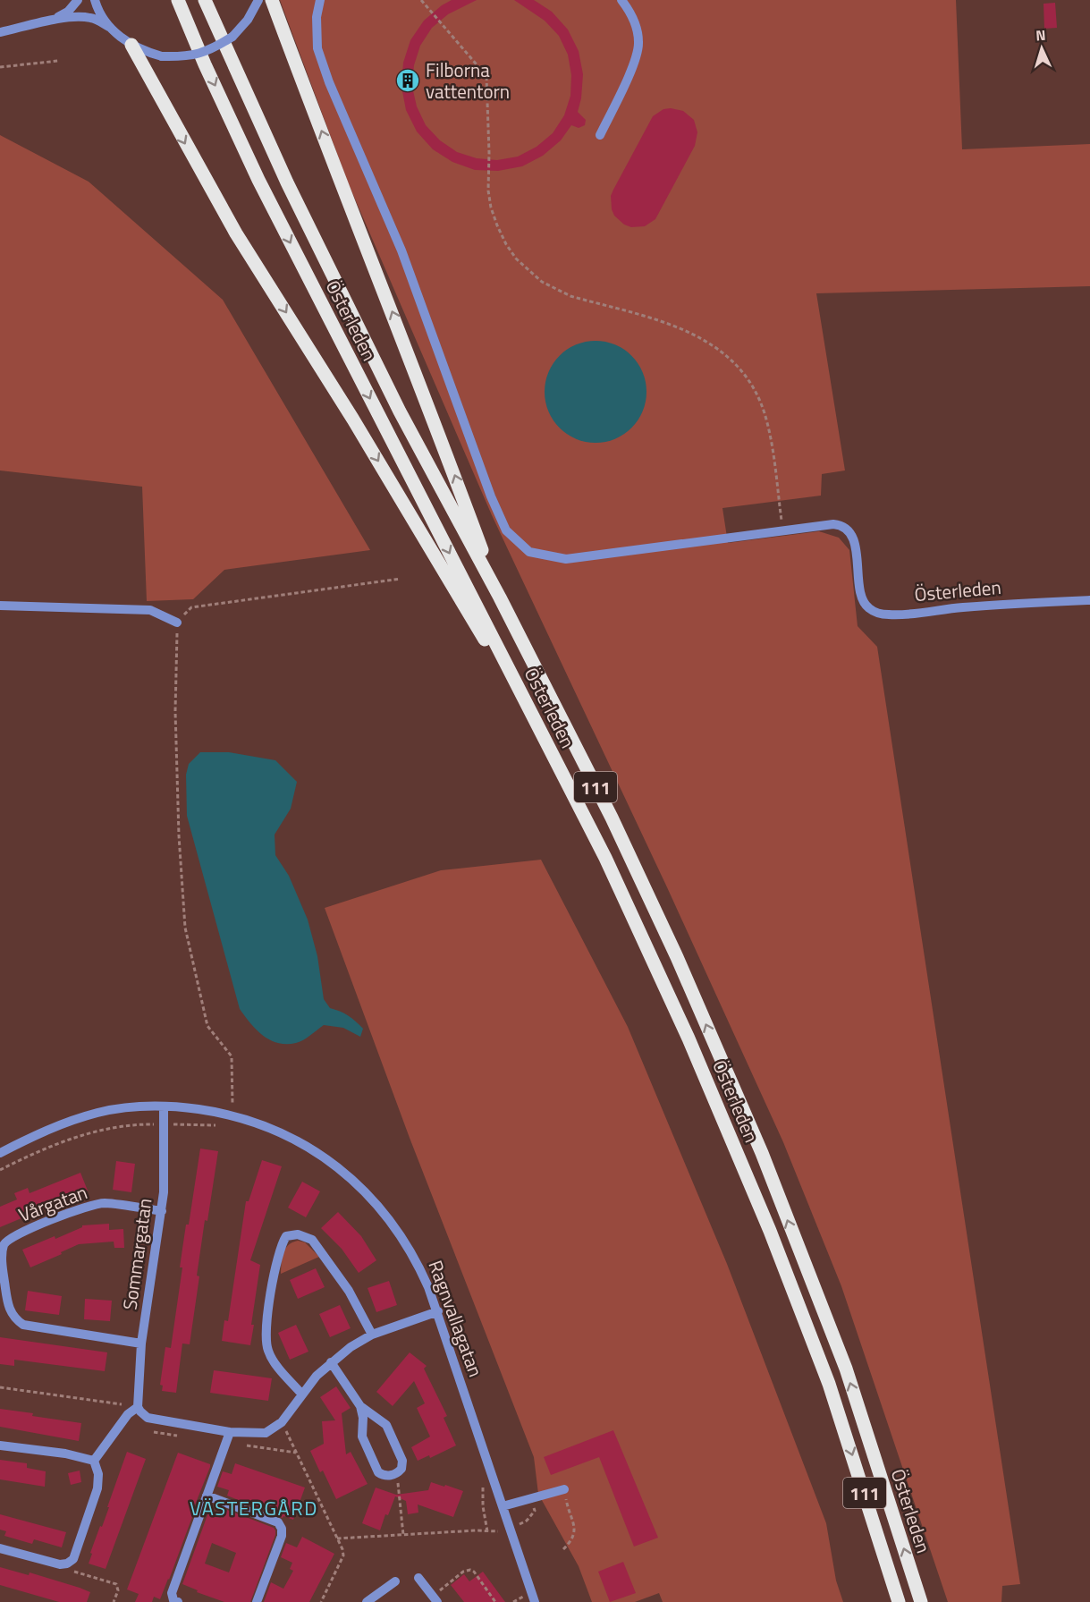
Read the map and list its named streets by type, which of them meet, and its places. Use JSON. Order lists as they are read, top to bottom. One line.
{"streets":{"main road":["Österleden","111"],"street":["Vårgatan","Sommargatan","Ragnvallagatan"]},"crossings":[["Vårgatan","Sommargatan"],["Sommargatan","Ragnvallagatan"]],"districts":["VÄSTERGÅRD"],"places":{"building":["Filborna vattentorn"]},"north":"top"}
